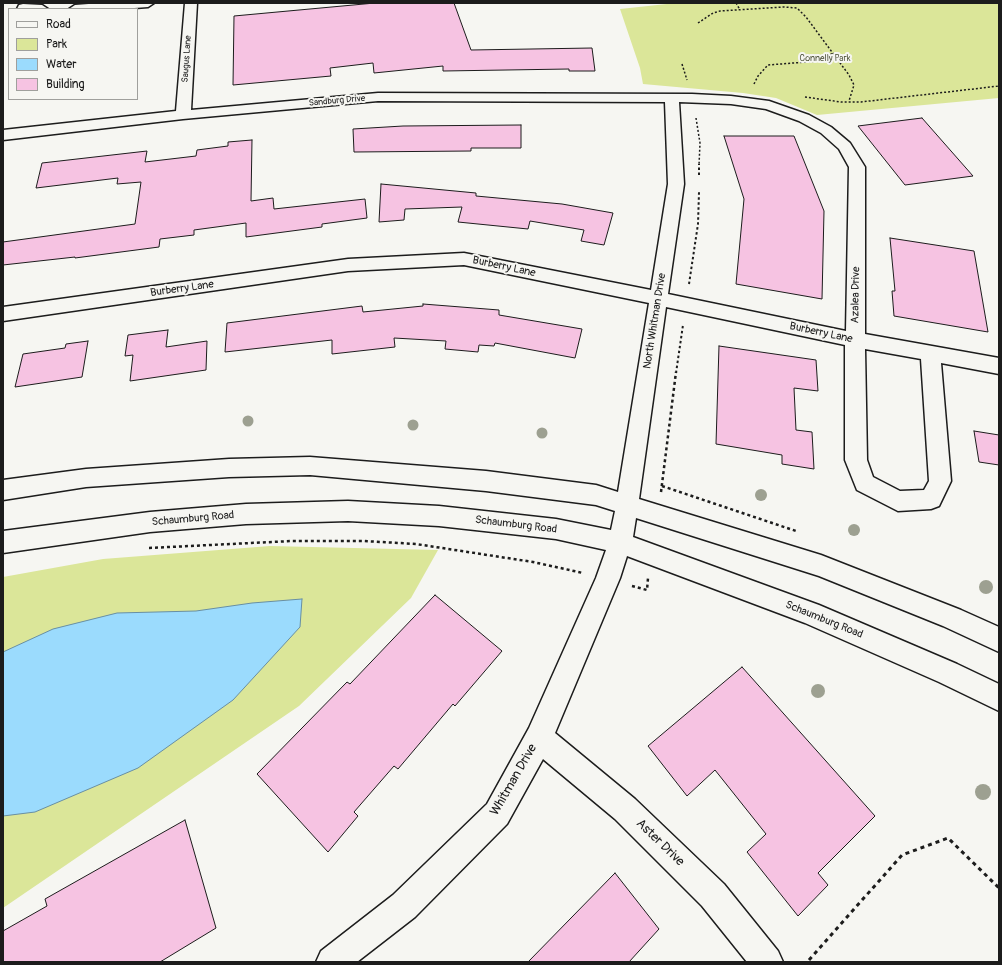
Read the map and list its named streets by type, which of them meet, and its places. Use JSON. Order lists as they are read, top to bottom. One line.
{"streets":{"street":["Saugus Lane","Sandburg Drive","Burberry Lane","Azalea Drive","North Whitman Drive","Schaumburg Road","Whitman Drive","Aster Drive"]},"crossings":[["Saugus Lane","Sandburg Drive"],["Sandburg Drive","Azalea Drive"],["Sandburg Drive","North Whitman Drive"],["Burberry Lane","Azalea Drive"],["Burberry Lane","North Whitman Drive"],["Azalea Drive","North Whitman Drive"],["North Whitman Drive","Schaumburg Road"],["North Whitman Drive","Whitman Drive"],["Schaumburg Road","Whitman Drive"],["Whitman Drive","Aster Drive"]],"parks":["Connelly Park"],"legend":["Road","Park","Water","Building"]}
